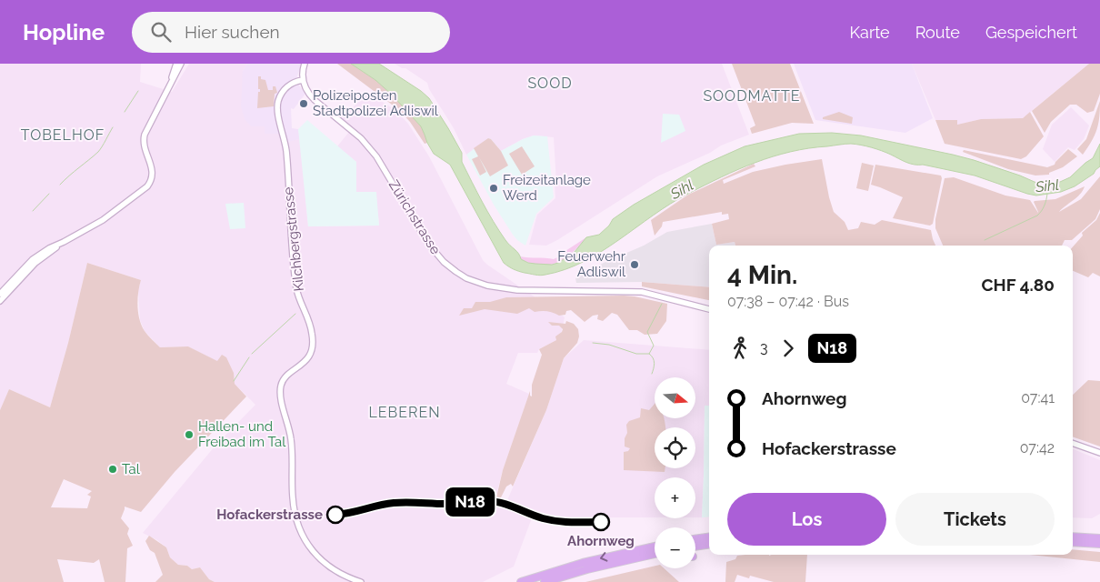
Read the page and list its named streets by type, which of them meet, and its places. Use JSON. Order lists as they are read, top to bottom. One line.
{"streets":{"main road":["Zürichstrasse","Kilchbergstrasse"]},"crossings":[["Zürichstrasse","Kilchbergstrasse"]],"districts":["SOOD","SOODMATTE","TOBELHOF","LEBEREN"],"water":["Sihl"],"places":["Polizeiposten Stadtpolizei Adliswil","Freizeitanlage Werd","Feuerwehr Adliswil","Hallen- und Freibad im Tal","Tal","Hofackerstrasse","Ahornweg"],"lines":["bus line N18"],"north":"right","page":{"header":"Hopline","search":"Hier suchen","nav":["Karte","Route","Gespeichert"],"on_map":"N18","heading":["4 Min.","07:38 – 07:42 · Bus","CHF 4.80"],"legs":["3","N18"],"list":[{"name":"Ahornweg","value":"07:41"},{"name":"Hofackerstrasse","value":"07:42"}],"map_buttons":["+","−"],"buttons":["Los","Tickets"]}}
